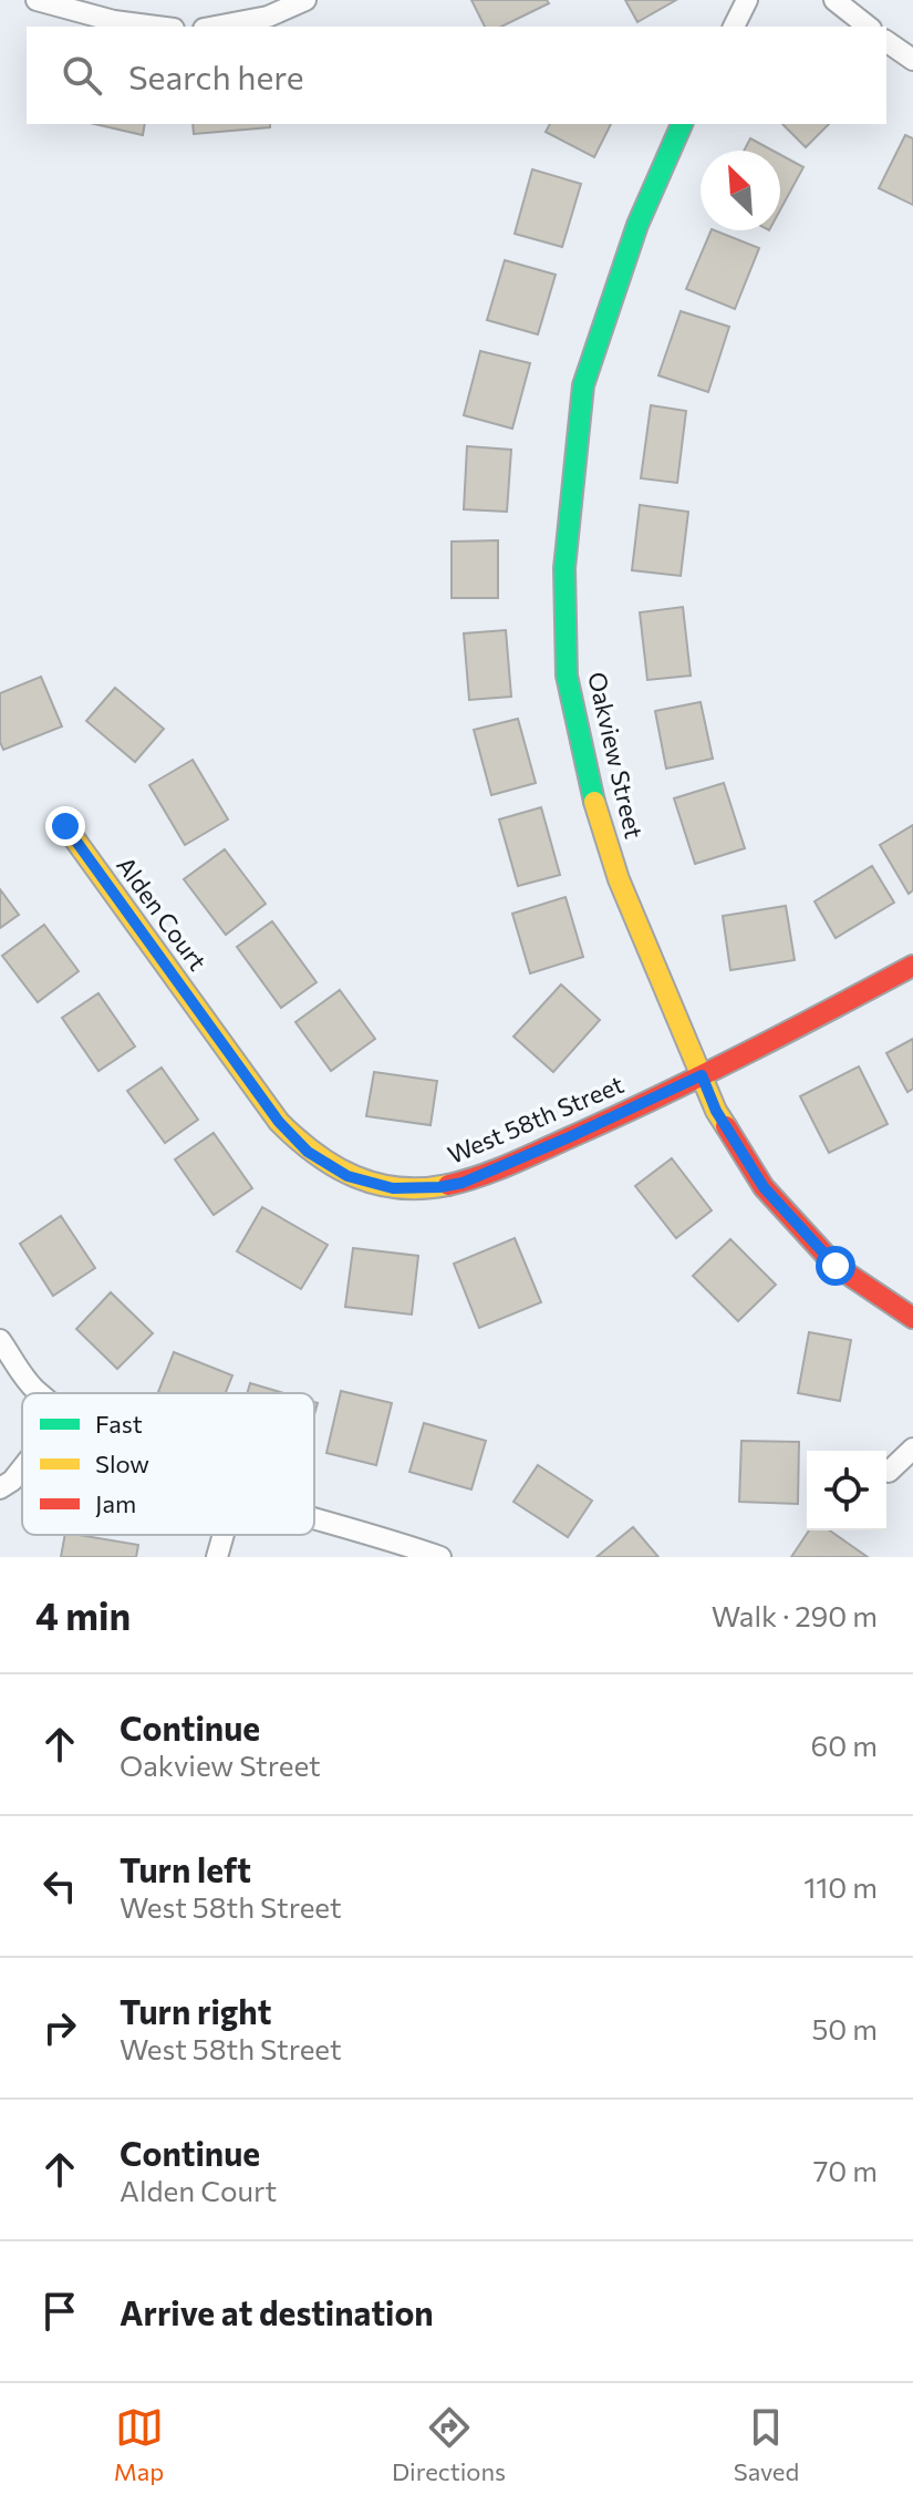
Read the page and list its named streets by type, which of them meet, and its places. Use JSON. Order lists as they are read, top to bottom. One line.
{"streets":{"street":["Oakview Street","Alden Court","West 58th Street"]},"crossings":[["Oakview Street","West 58th Street"],["Alden Court","West 58th Street"]],"legend":["Fast","Slow","Jam"],"north":"top left","page":{"search":"Search here","heading":["4 min","Walk · 290 m"],"list":[["Continue","Oakview Street","60 m"],["Turn left","West 58th Street","110 m"],["Turn right","West 58th Street","50 m"],["Continue","Alden Court","70 m"],"Arrive at destination"],"nav":["Map","Directions","Saved"]}}
